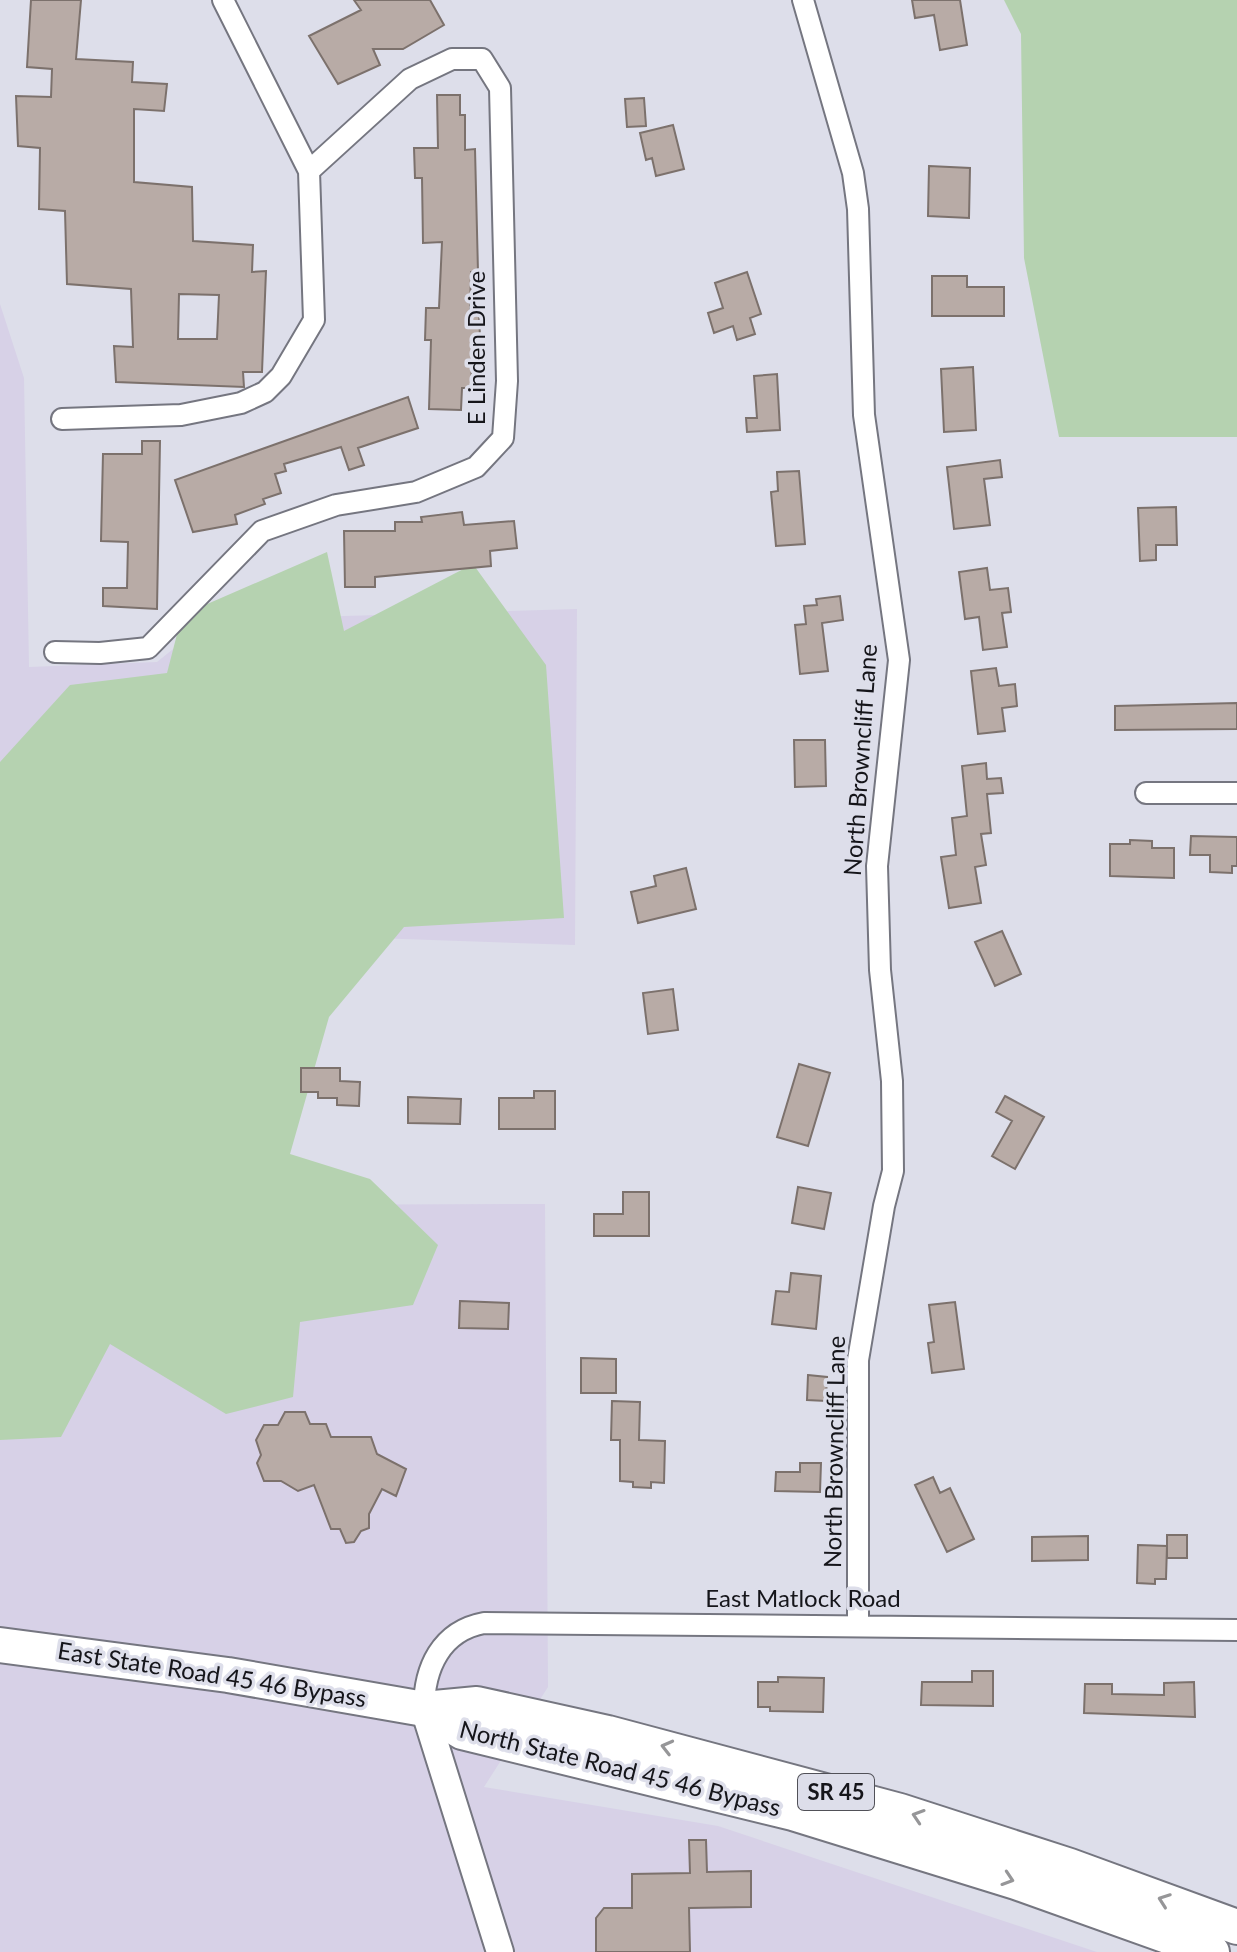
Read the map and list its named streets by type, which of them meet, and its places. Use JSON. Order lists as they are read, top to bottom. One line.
{"streets":{"highway":["East State Road 45 46 Bypass","North State Road 45 46 Bypass","SR 45"],"street":["E Linden Drive","North Browncliff Lane","East Matlock Road"]},"crossings":[["North Browncliff Lane","East Matlock Road"],["East Matlock Road","East State Road 45 46 Bypass"],["East Matlock Road","North State Road 45 46 Bypass"],["East State Road 45 46 Bypass","North State Road 45 46 Bypass"]]}
